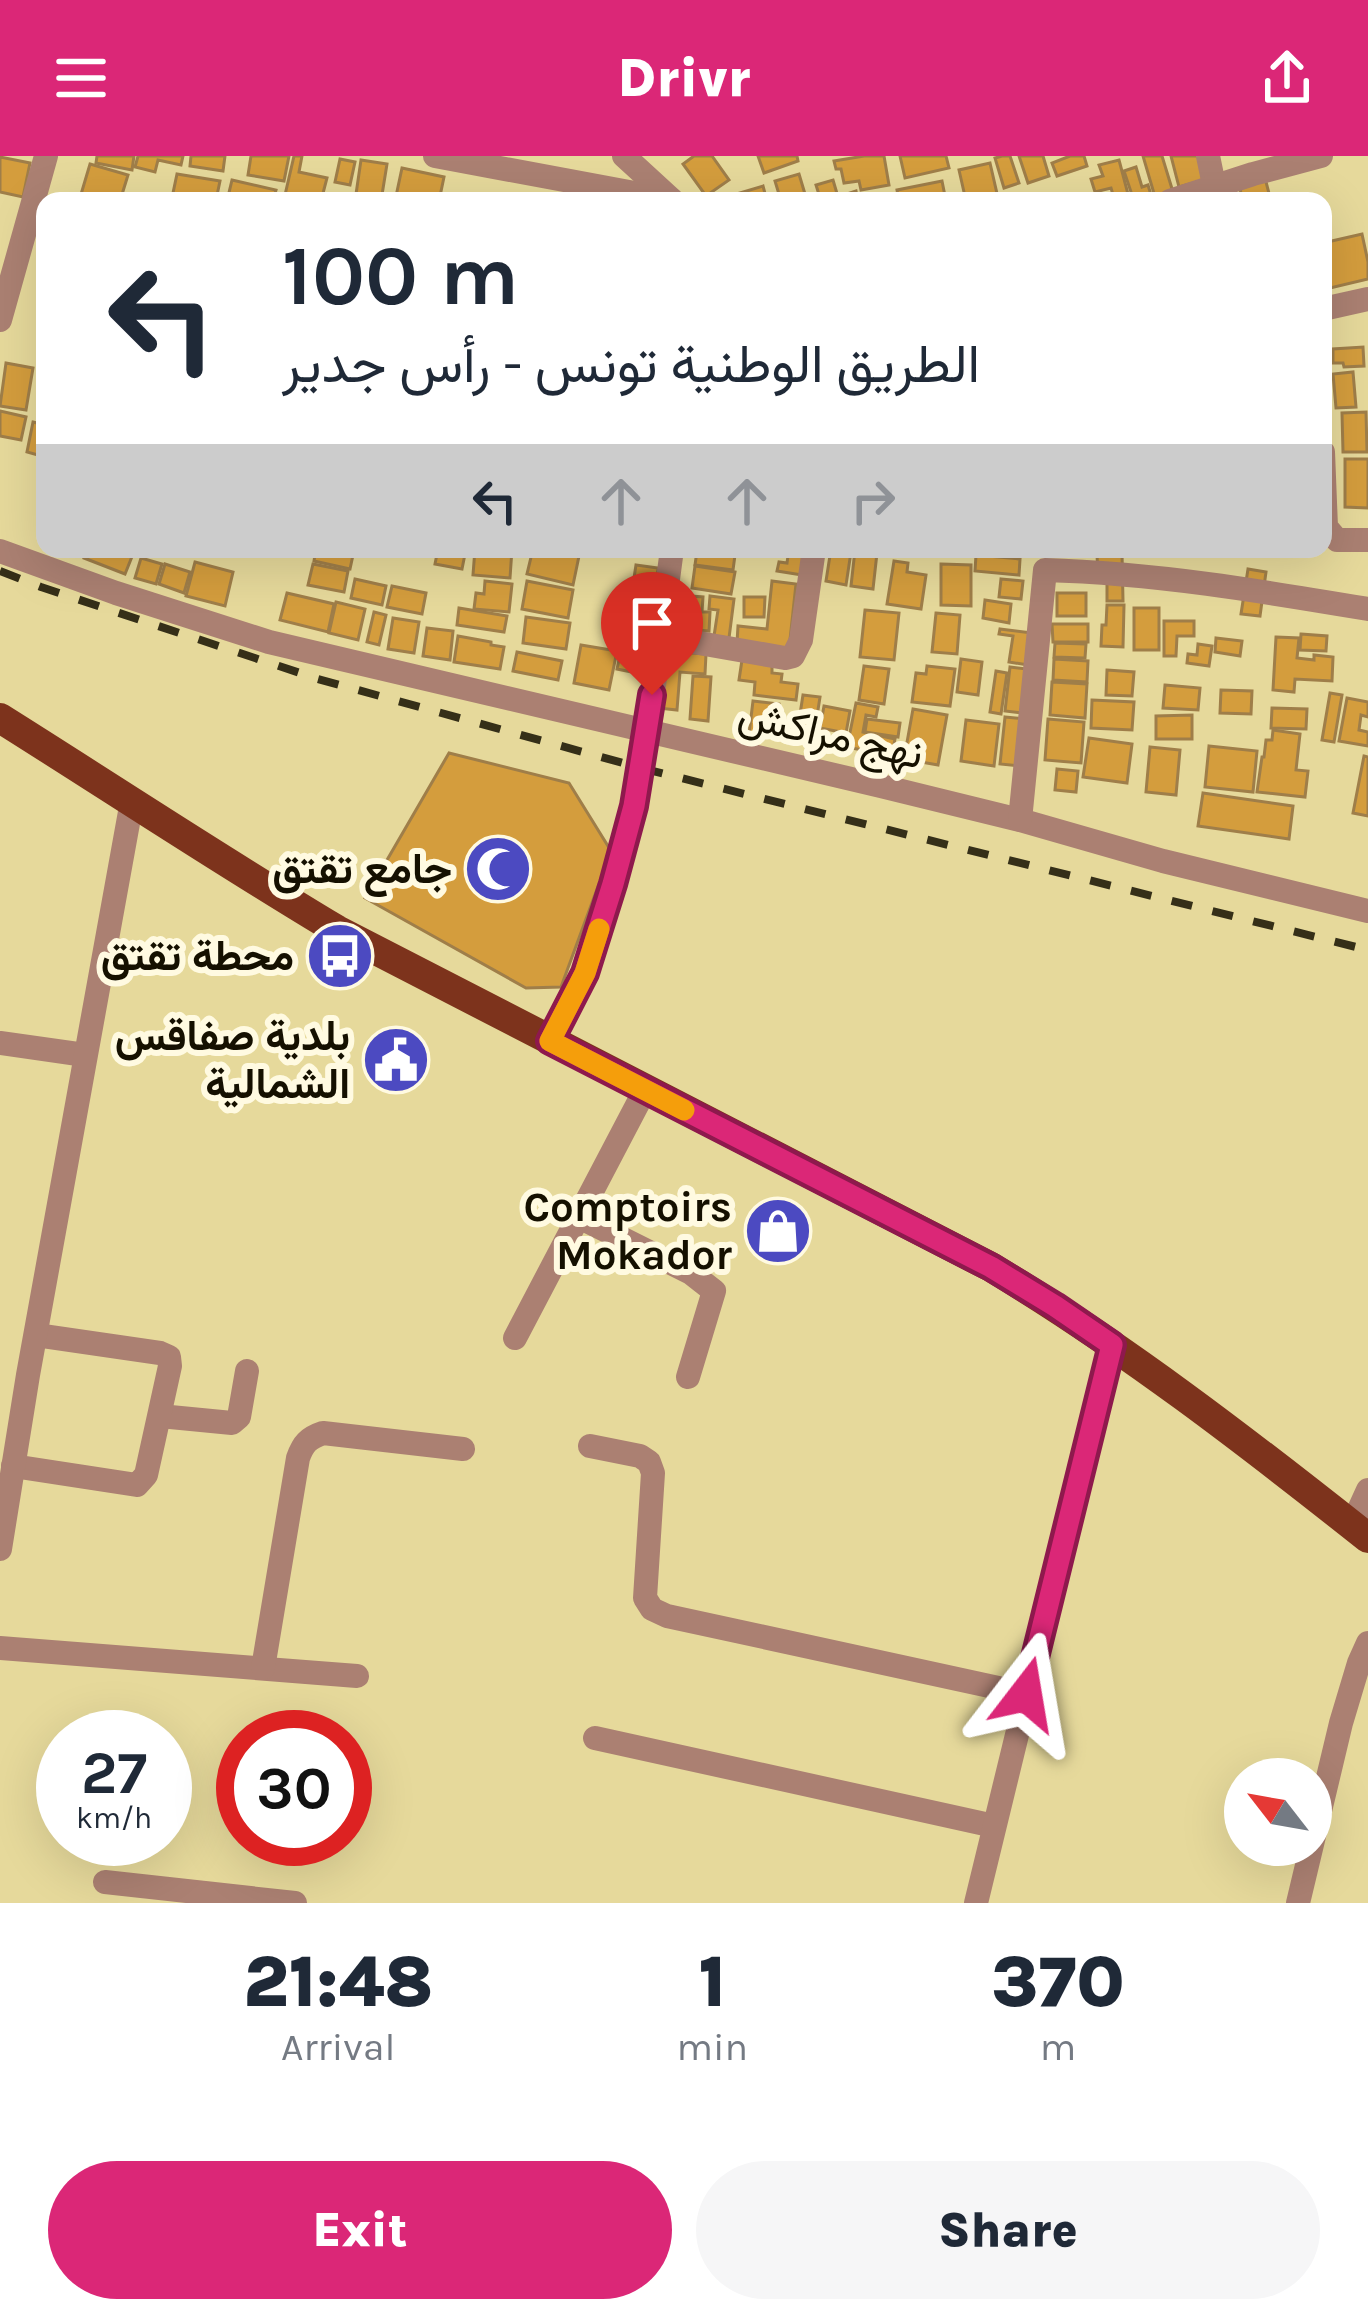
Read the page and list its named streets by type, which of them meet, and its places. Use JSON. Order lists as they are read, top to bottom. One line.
{"streets":{"street":["نهج مراكش"]},"places":{"mosque":["جامع تقتق"],"bus stop":["محطة تقتق"],"public building":["بلدية صفاقس الشمالية"],"shop":["Comptoirs Mokador"]},"north":"top left","page":{"header":"Drivr","turn":["100 m","الطريق الوطنية تونس - رأس جدير"],"speed":"27 km/h","limit":"30","eta":["21:48","Arrival","1","min","370","m"],"buttons":["Exit","Share"]}}
